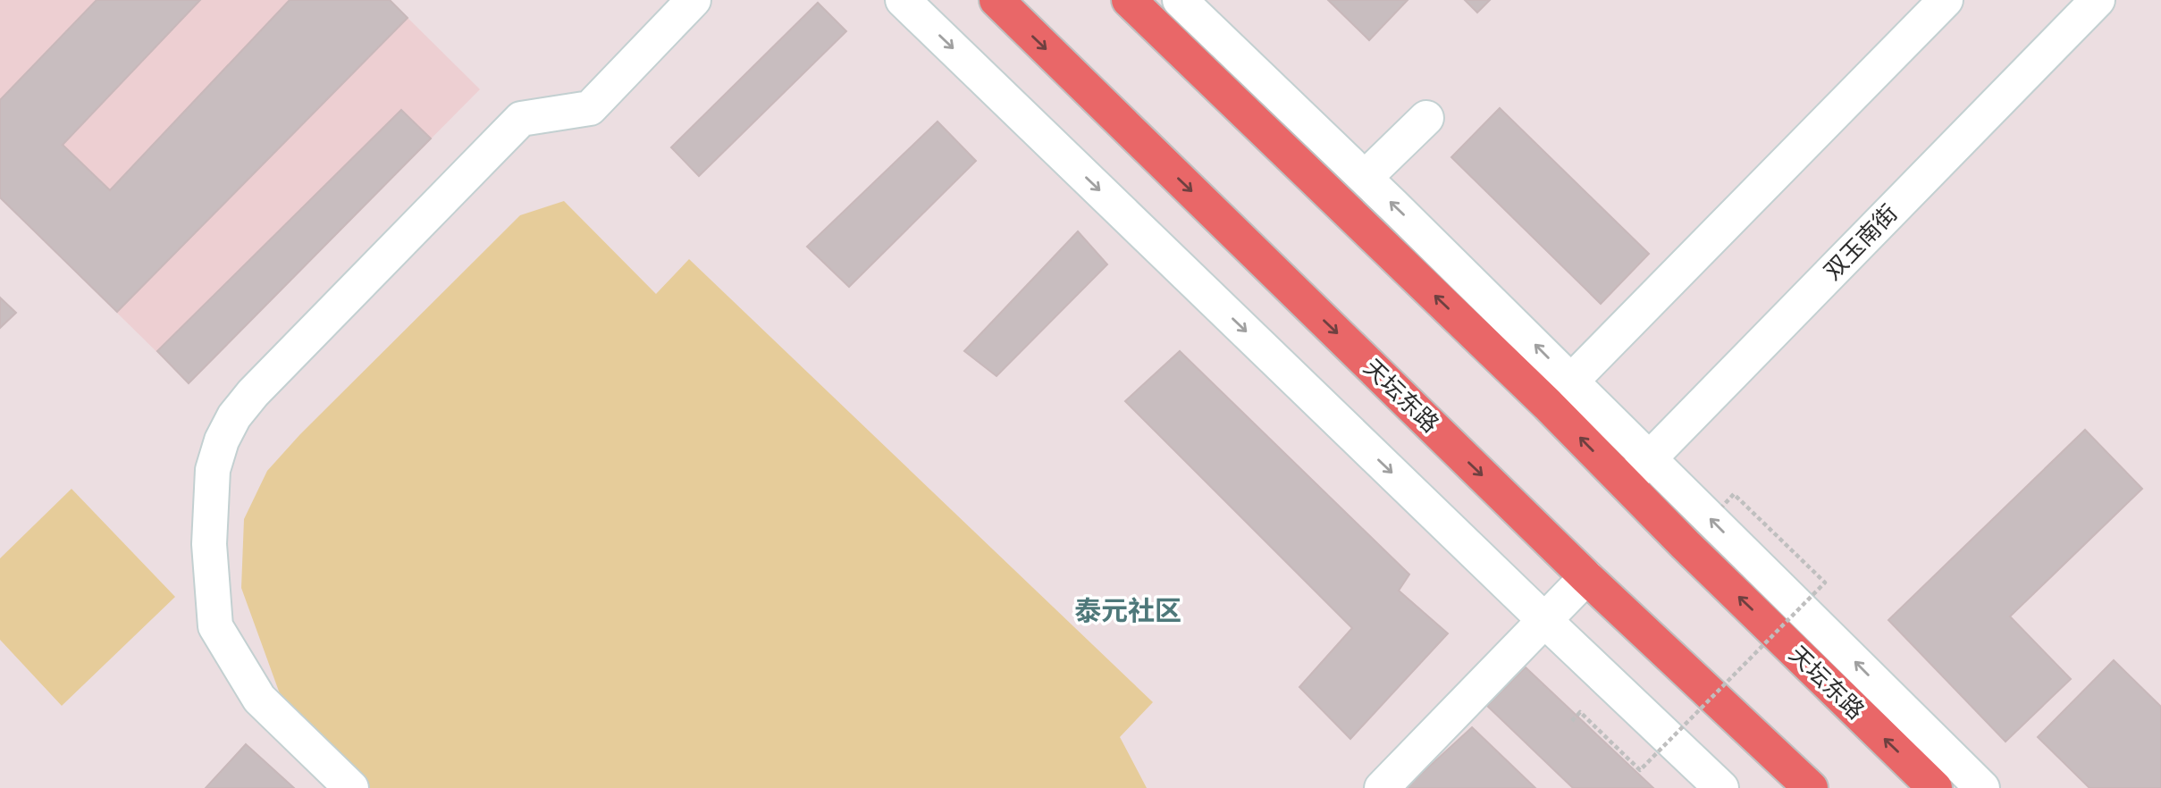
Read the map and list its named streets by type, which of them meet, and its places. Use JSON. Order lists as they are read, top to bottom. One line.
{"streets":{"main road":["天坛东路"],"street":["双玉南街"]},"crossings":[["双玉南街","天坛东路"]],"districts":["泰元社区"]}
